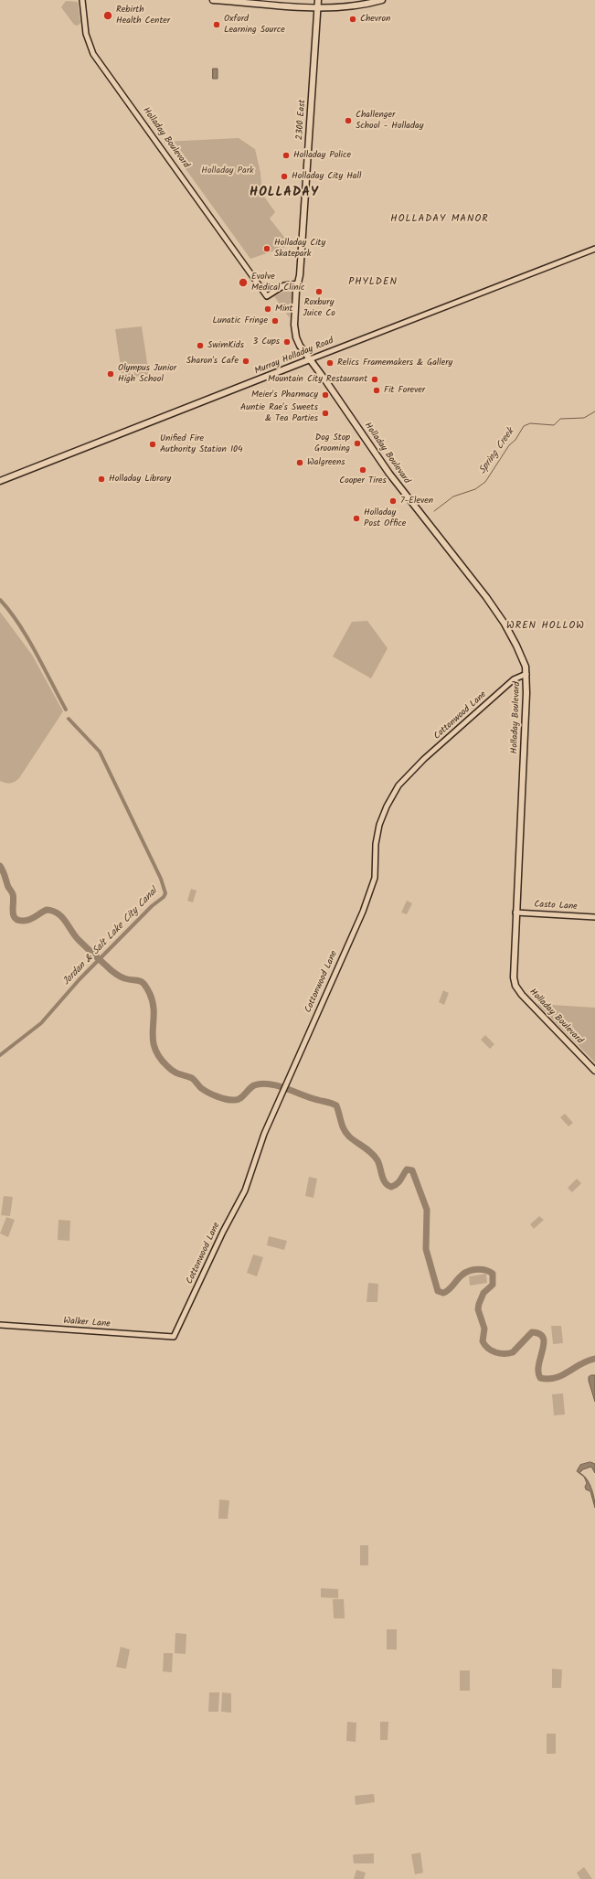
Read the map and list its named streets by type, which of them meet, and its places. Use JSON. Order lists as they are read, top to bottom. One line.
{"streets":{"main road":["2300 East","Holladay Boulevard","Murray Holladay Road"],"street":["Cottonwood Lane","Casto Lane","Walker Lane"]},"crossings":[["2300 East","Holladay Boulevard"],["Holladay Boulevard","Murray Holladay Road"],["Holladay Boulevard","Cottonwood Lane"],["Holladay Boulevard","Casto Lane"],["Cottonwood Lane","Walker Lane"]],"districts":["HOLLADAY","HOLLADAY MANOR","PHYLDEN","WREN HOLLOW"],"water":["Spring Creek","Jordan & Salt Lake City Canal"],"parks":["Holladay Park"],"places":["Rebirth Health Center","Chevron","Oxford Learning Source","Challenger School - Holladay","Holladay Police","Holladay City Hall","Holladay City Skatepark","Evolve Medical Clinic","Roxbury Juice Co","Mint","Lunatic Fringe","3 Cups","SwimKids","Sharon's Cafe","Relics Framemakers & Gallery","Olympus Junior High School","Mountain City Restaurant","Fit Forever","Meier's Pharmacy","Auntie Rae's Sweets & Tea Parties","Dog Stop Grooming","Unified Fire Authority Station 104","Walgreens","Cooper Tires","Holladay Library","7-Eleven","Holladay Post Office"]}
